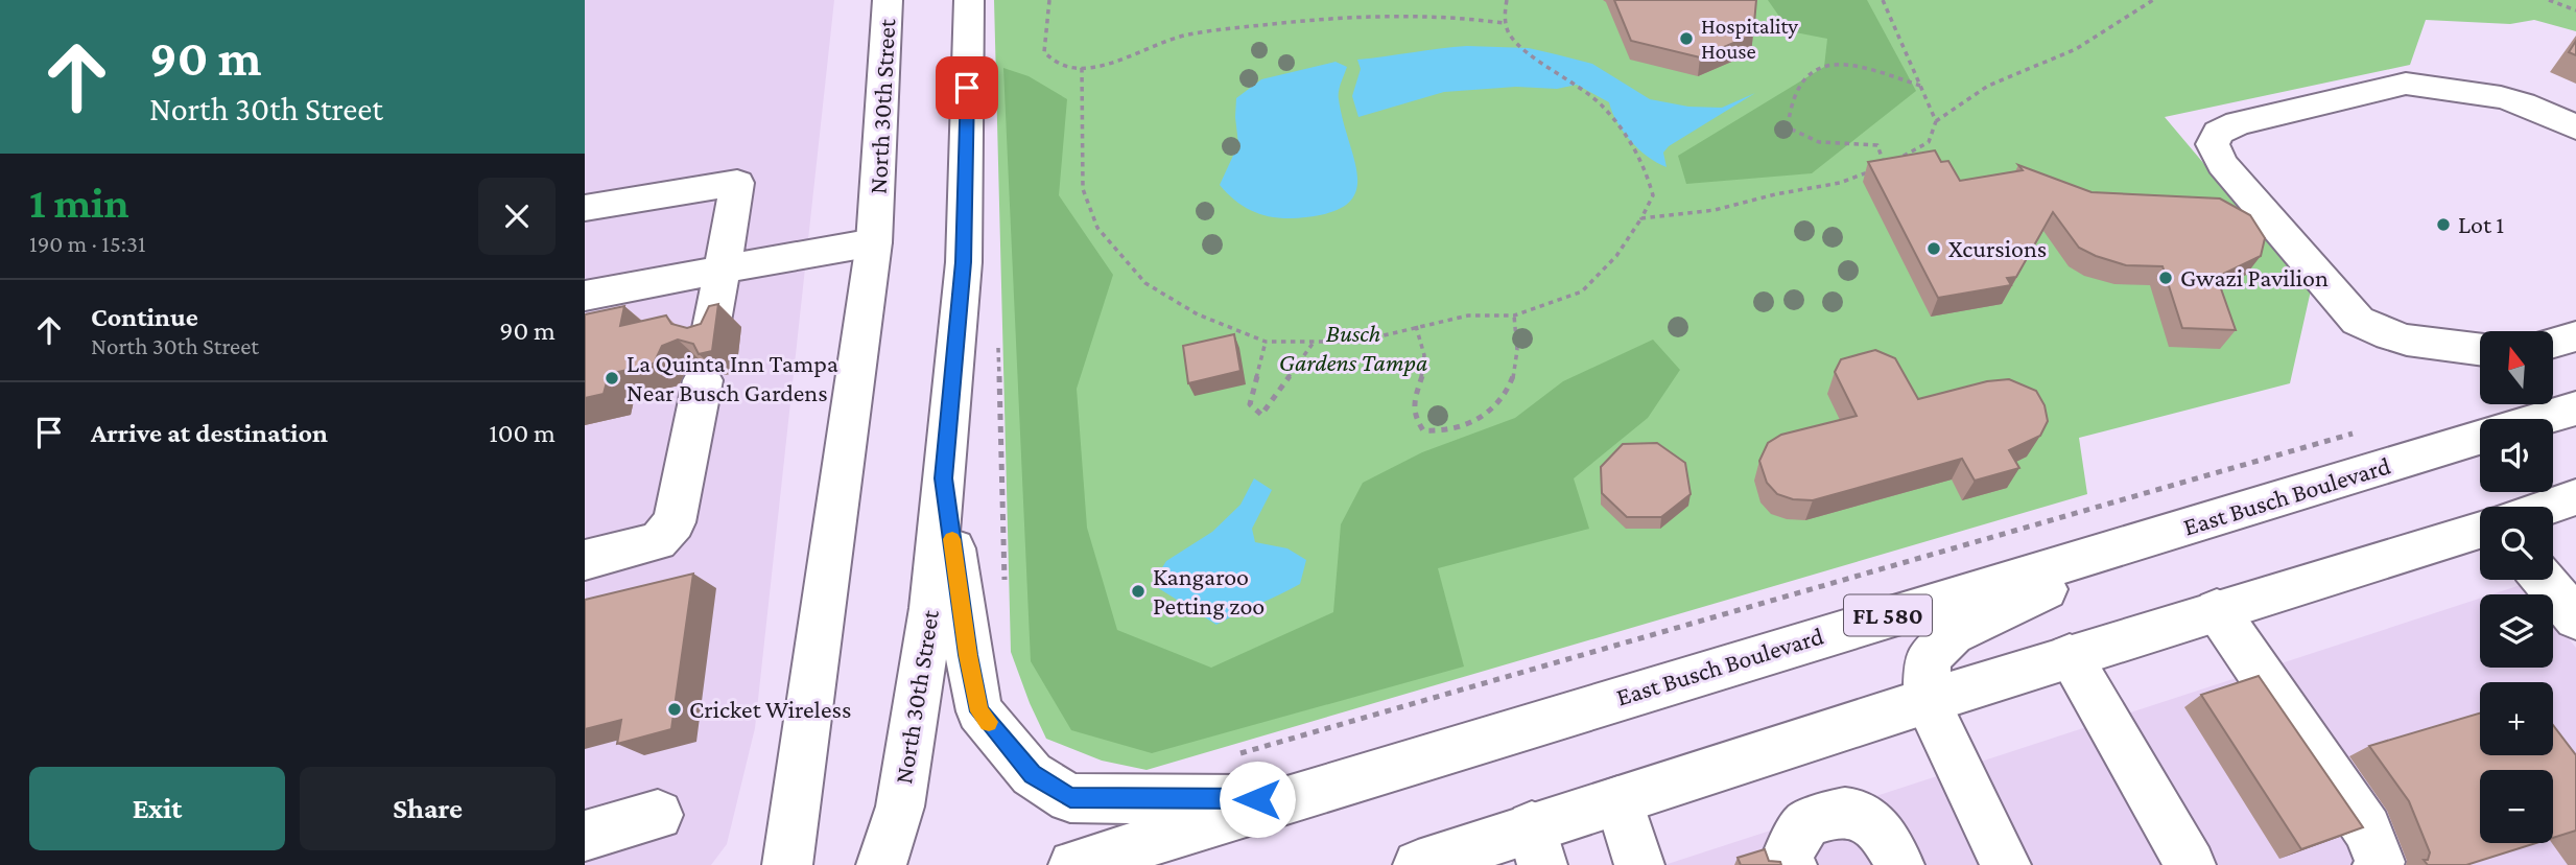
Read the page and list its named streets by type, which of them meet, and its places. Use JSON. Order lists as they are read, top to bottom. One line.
{"streets":{"main road":["North 30th Street","East Busch Boulevard","FL 580"]},"parks":["Busch Gardens Tampa"],"places":["Hospitality House","Lot 1","Xcursions","Gwazi Pavilion","La Quinta Inn Tampa Near Busch Gardens","Kangaroo Petting zoo","Cricket Wireless"],"north":"top","page":{"turn":["90 m","North 30th Street"],"heading":["1 min","190 m · 15:31"],"list":[{"name":"Continue","note":"North 30th Street","value":"90 m"},{"name":"Arrive at destination","value":"100 m"}],"map_buttons":["+","−"],"buttons":["Exit","Share"]}}
